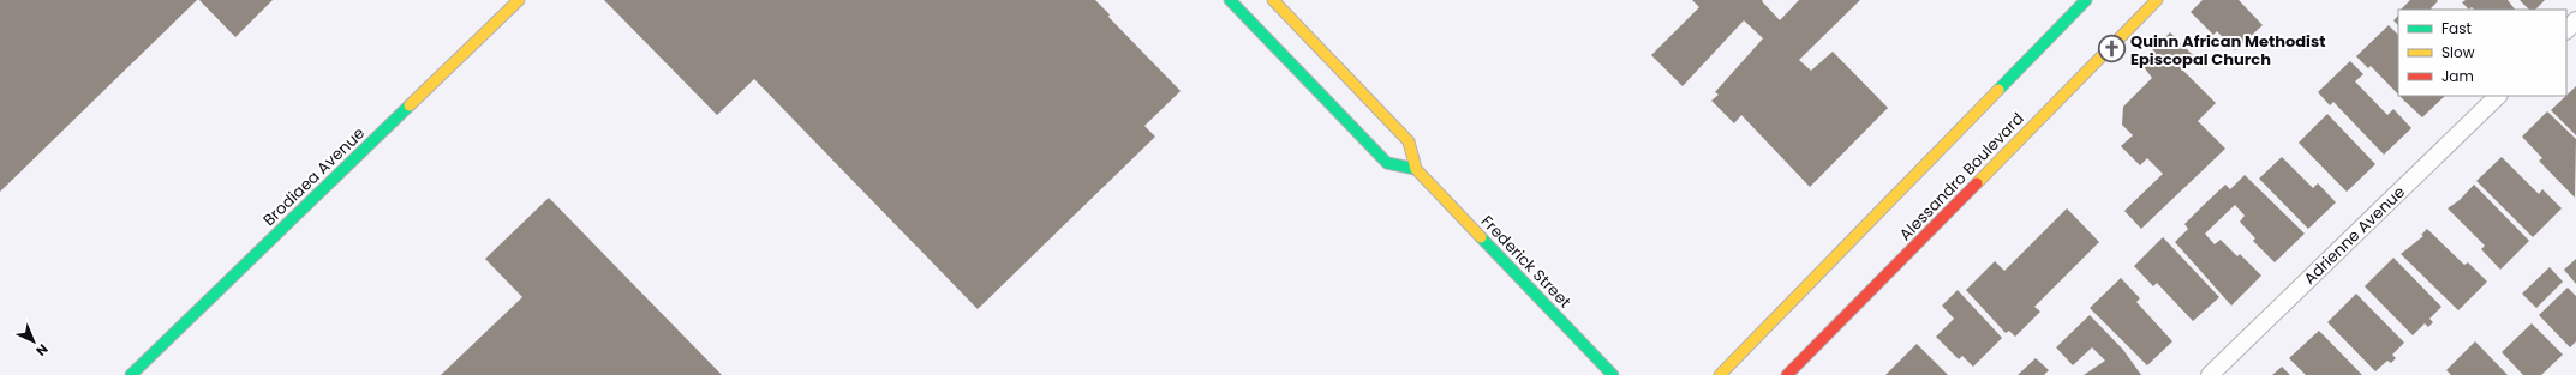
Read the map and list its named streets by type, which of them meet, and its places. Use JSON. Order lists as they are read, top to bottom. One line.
{"streets":{"main road":["Brodiaea Avenue","Alessandro Boulevard","Frederick Street"],"street":["Adrienne Avenue"]},"places":{"church":["Quinn African Methodist Episcopal Church"]},"legend":["Fast","Slow","Jam"],"north":"bottom right"}
